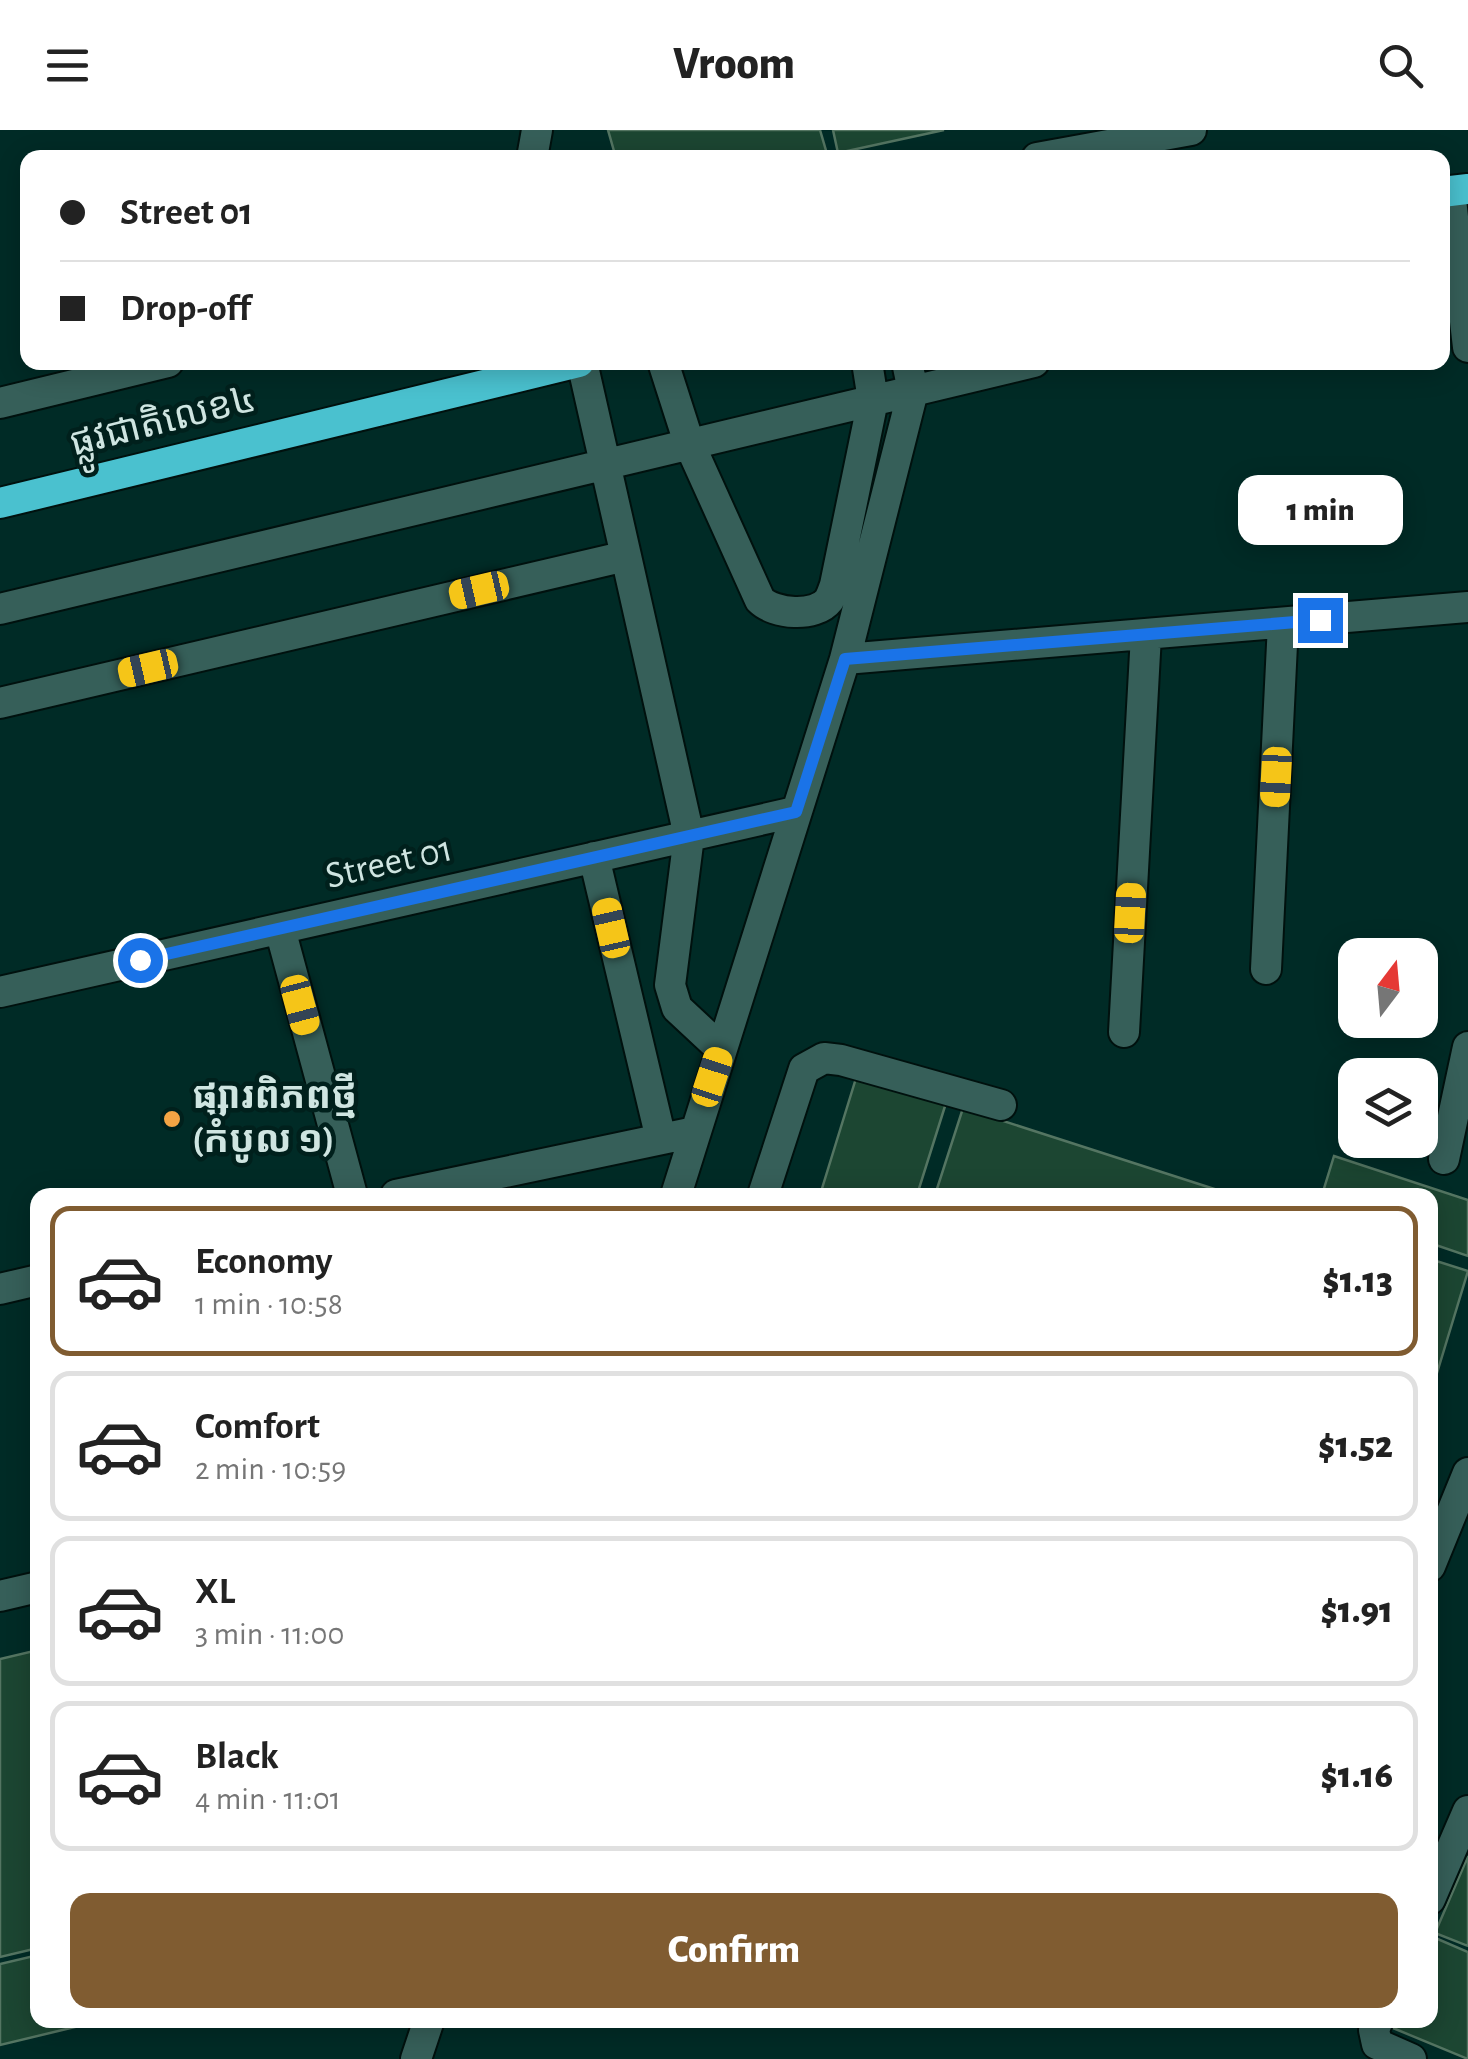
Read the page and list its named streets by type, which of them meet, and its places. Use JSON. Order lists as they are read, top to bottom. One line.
{"streets":{"highway":["ផ្លូវជាតិលេខ៤"],"street":["Street 01"]},"places":["ផ្សារពិភពថ្មី (កំបូល ១)"],"north":"top","page":{"header":"Vroom","banner":["Street 01","Drop-off"],"bubble":"1 min","list":[{"name":"Economy","note":"1 min · 10:58","value":"$1.13"},{"name":"Comfort","note":"2 min · 10:59","value":"$1.52"},{"name":"XL","note":"3 min · 11:00","value":"$1.91"},{"name":"Black","note":"4 min · 11:01","value":"$1.16"}],"buttons":"Confirm"}}
